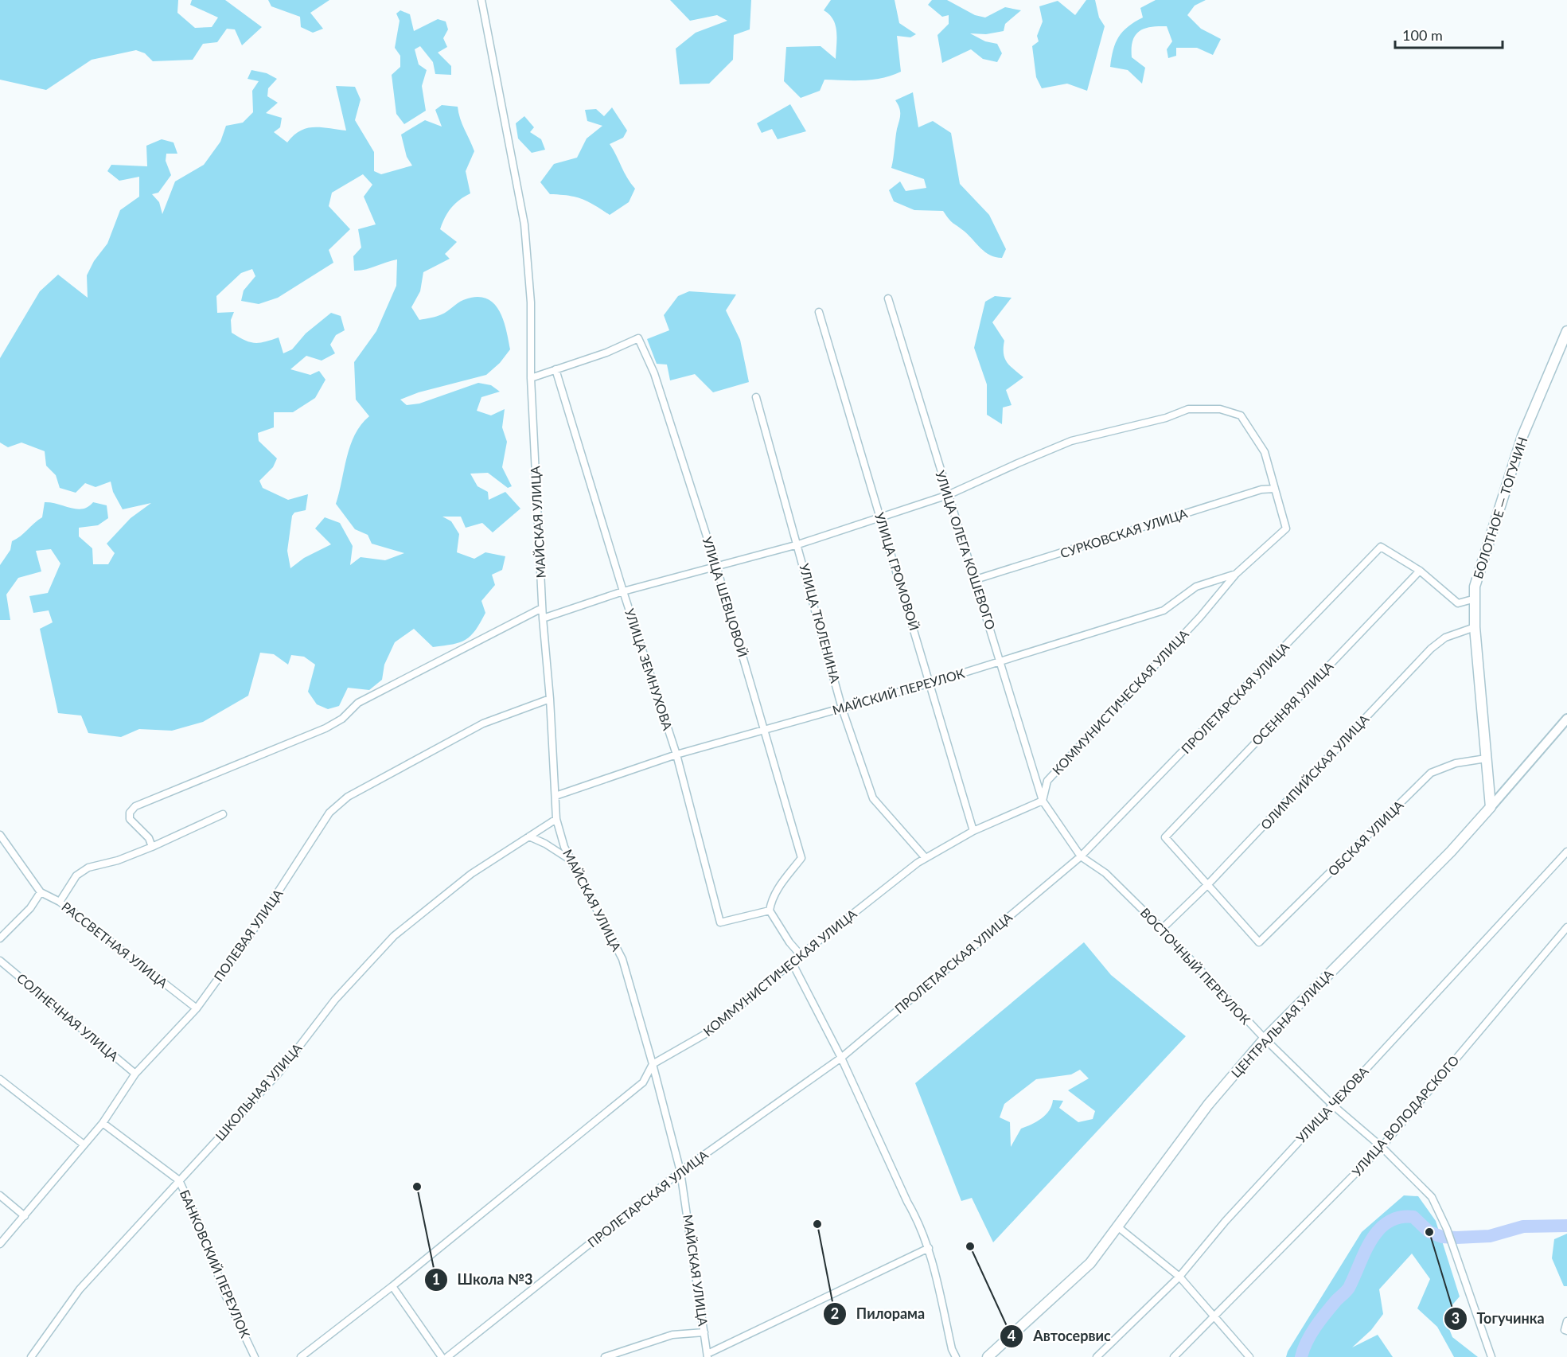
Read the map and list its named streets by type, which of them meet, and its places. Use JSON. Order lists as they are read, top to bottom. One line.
{"streets":{"main road":["БОЛОТНОЕ — ТОГУЧИН","ЦЕНТРАЛЬНАЯ УЛИЦА"],"street":["МАЙСКАЯ УЛИЦА","СУРКОВСКАЯ УЛИЦА","УЛИЦА ОЛЕГА КОШЕВОГО","УЛИЦА ГРОМОВОЙ","УЛИЦА ШЕВЦОВОЙ","УЛИЦА ТЮЛЕНИНА","УЛИЦА ЗЕМНУХОВА","МАЙСКИЙ ПЕРЕУЛОК","ПРОЛЕТАРСКАЯ УЛИЦА","КОММУНИСТИЧЕСКАЯ УЛИЦА","ОСЕННЯЯ УЛИЦА","ОЛИМПИЙСКАЯ УЛИЦА","ОБСКАЯ УЛИЦА","ПОЛЕВАЯ УЛИЦА","РАССВЕТНАЯ УЛИЦА","ВОСТОЧНЫЙ ПЕРЕУЛОК","СОЛНЕЧНАЯ УЛИЦА","ШКОЛЬНАЯ УЛИЦА","УЛИЦА ЧЕХОВА","УЛИЦА ВОЛОДАРСКОГО","БАНКОВСКИЙ ПЕРЕУЛОК"]},"crossings":[["БОЛОТНОЕ — ТОГУЧИН","ОЛИМПИЙСКАЯ УЛИЦА"],["БОЛОТНОЕ — ТОГУЧИН","ОБСКАЯ УЛИЦА"],["БОЛОТНОЕ — ТОГУЧИН","ЦЕНТРАЛЬНАЯ УЛИЦА"],["МАЙСКАЯ УЛИЦА","МАЙСКИЙ ПЕРЕУЛОК"],["МАЙСКАЯ УЛИЦА","ПРОЛЕТАРСКАЯ УЛИЦА"],["МАЙСКАЯ УЛИЦА","КОММУНИСТИЧЕСКАЯ УЛИЦА"],["МАЙСКАЯ УЛИЦА","ПОЛЕВАЯ УЛИЦА"],["МАЙСКАЯ УЛИЦА","ШКОЛЬНАЯ УЛИЦА"],["СУРКОВСКАЯ УЛИЦА","УЛИЦА ОЛЕГА КОШЕВОГО"],["СУРКОВСКАЯ УЛИЦА","КОММУНИСТИЧЕСКАЯ УЛИЦА"],["УЛИЦА ОЛЕГА КОШЕВОГО","МАЙСКИЙ ПЕРЕУЛОК"],["УЛИЦА ОЛЕГА КОШЕВОГО","КОММУНИСТИЧЕСКАЯ УЛИЦА"],["УЛИЦА ОЛЕГА КОШЕВОГО","ВОСТОЧНЫЙ ПЕРЕУЛОК"],["УЛИЦА ГРОМОВОЙ","МАЙСКИЙ ПЕРЕУЛОК"],["УЛИЦА ГРОМОВОЙ","КОММУНИСТИЧЕСКАЯ УЛИЦА"],["УЛИЦА ШЕВЦОВОЙ","УЛИЦА ЗЕМНУХОВА"],["УЛИЦА ШЕВЦОВОЙ","МАЙСКИЙ ПЕРЕУЛОК"],["УЛИЦА ТЮЛЕНИНА","МАЙСКИЙ ПЕРЕУЛОК"],["УЛИЦА ТЮЛЕНИНА","КОММУНИСТИЧЕСКАЯ УЛИЦА"],["УЛИЦА ЗЕМНУХОВА","МАЙСКИЙ ПЕРЕУЛОК"],["МАЙСКИЙ ПЕРЕУЛОК","КОММУНИСТИЧЕСКАЯ УЛИЦА"],["ПРОЛЕТАРСКАЯ УЛИЦА","ОСЕННЯЯ УЛИЦА"],["ПРОЛЕТАРСКАЯ УЛИЦА","ВОСТОЧНЫЙ ПЕРЕУЛОК"],["КОММУНИСТИЧЕСКАЯ УЛИЦА","ВОСТОЧНЫЙ ПЕРЕУЛОК"],["ОСЕННЯЯ УЛИЦА","ОЛИМПИЙСКАЯ УЛИЦА"],["ОСЕННЯЯ УЛИЦА","ОБСКАЯ УЛИЦА"],["ОЛИМПИЙСКАЯ УЛИЦА","ОБСКАЯ УЛИЦА"],["ОЛИМПИЙСКАЯ УЛИЦА","ВОСТОЧНЫЙ ПЕРЕУЛОК"],["ПОЛЕВАЯ УЛИЦА","РАССВЕТНАЯ УЛИЦА"],["ПОЛЕВАЯ УЛИЦА","СОЛНЕЧНАЯ УЛИЦА"],["ПОЛЕВАЯ УЛИЦА","БАНКОВСКИЙ ПЕРЕУЛОК"],["ВОСТОЧНЫЙ ПЕРЕУЛОК","ЦЕНТРАЛЬНАЯ УЛИЦА"],["ВОСТОЧНЫЙ ПЕРЕУЛОК","УЛИЦА ЧЕХОВА"],["ВОСТОЧНЫЙ ПЕРЕУЛОК","УЛИЦА ВОЛОДАРСКОГО"],["ШКОЛЬНАЯ УЛИЦА","БАНКОВСКИЙ ПЕРЕУЛОК"]],"places":["Школа №3","Пилорама","Тогучинка","Автосервис"],"scale_bar":"100 m"}
